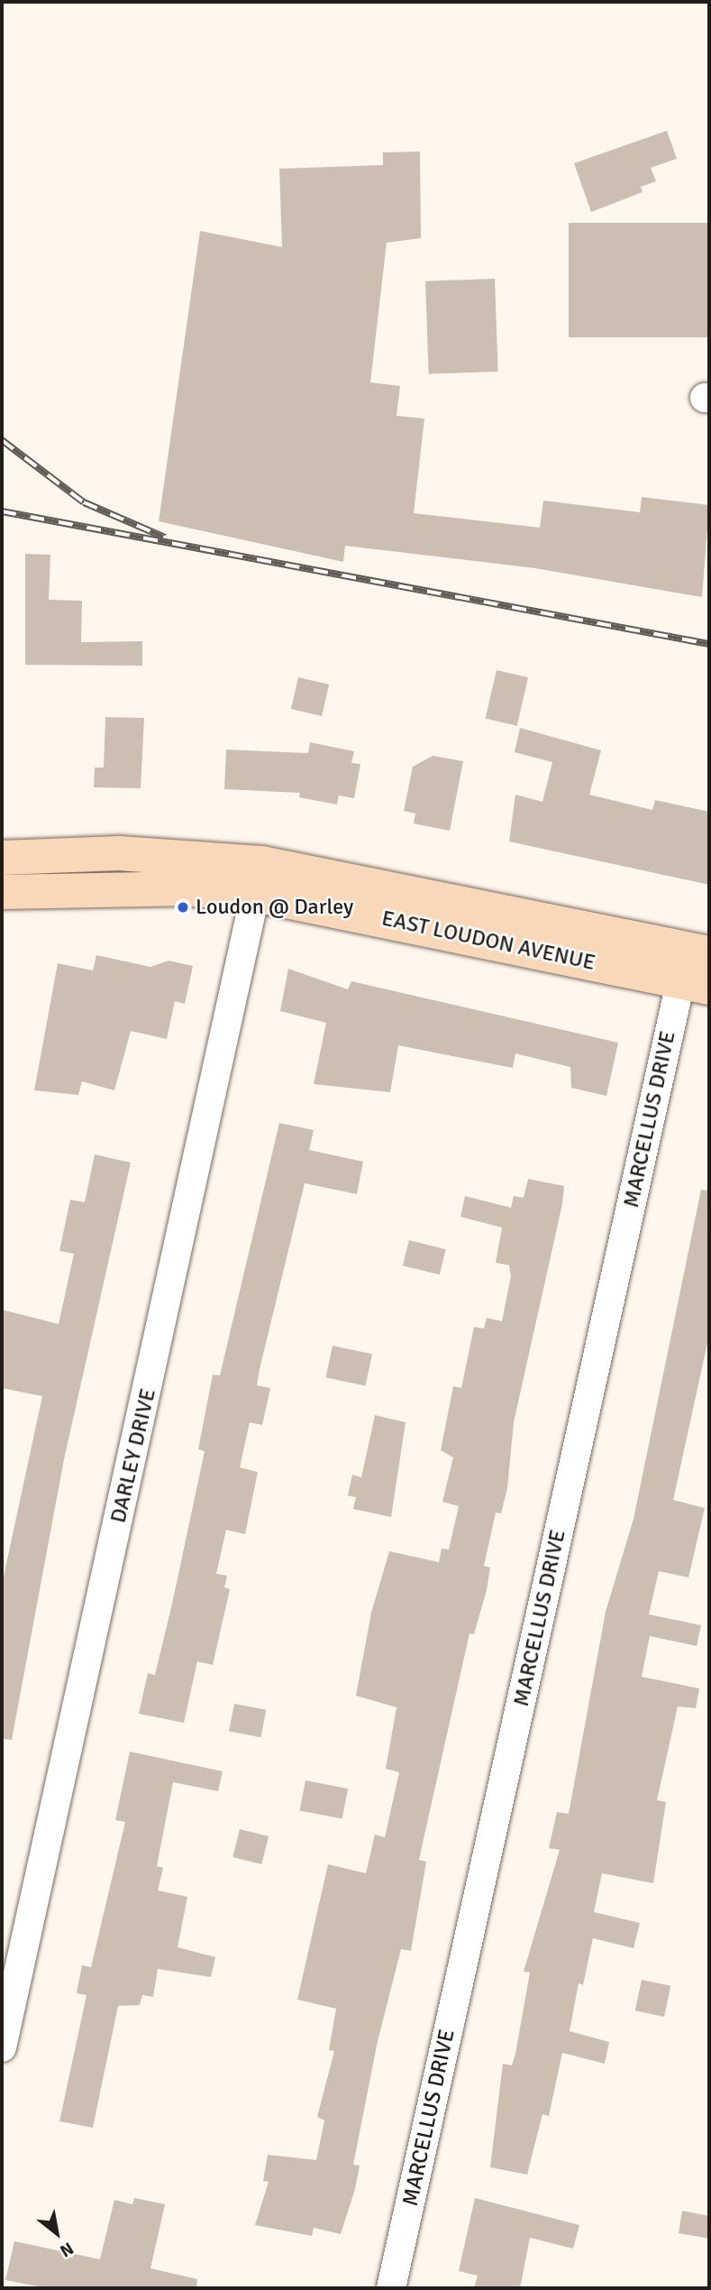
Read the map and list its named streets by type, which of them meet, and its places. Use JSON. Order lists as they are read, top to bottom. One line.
{"streets":{"main road":["EAST LOUDON AVENUE"],"street":["MARCELLUS DRIVE","DARLEY DRIVE"]},"crossings":[["EAST LOUDON AVENUE","MARCELLUS DRIVE"],["EAST LOUDON AVENUE","DARLEY DRIVE"]],"places":["Loudon @ Darley"],"north":"bottom right"}
